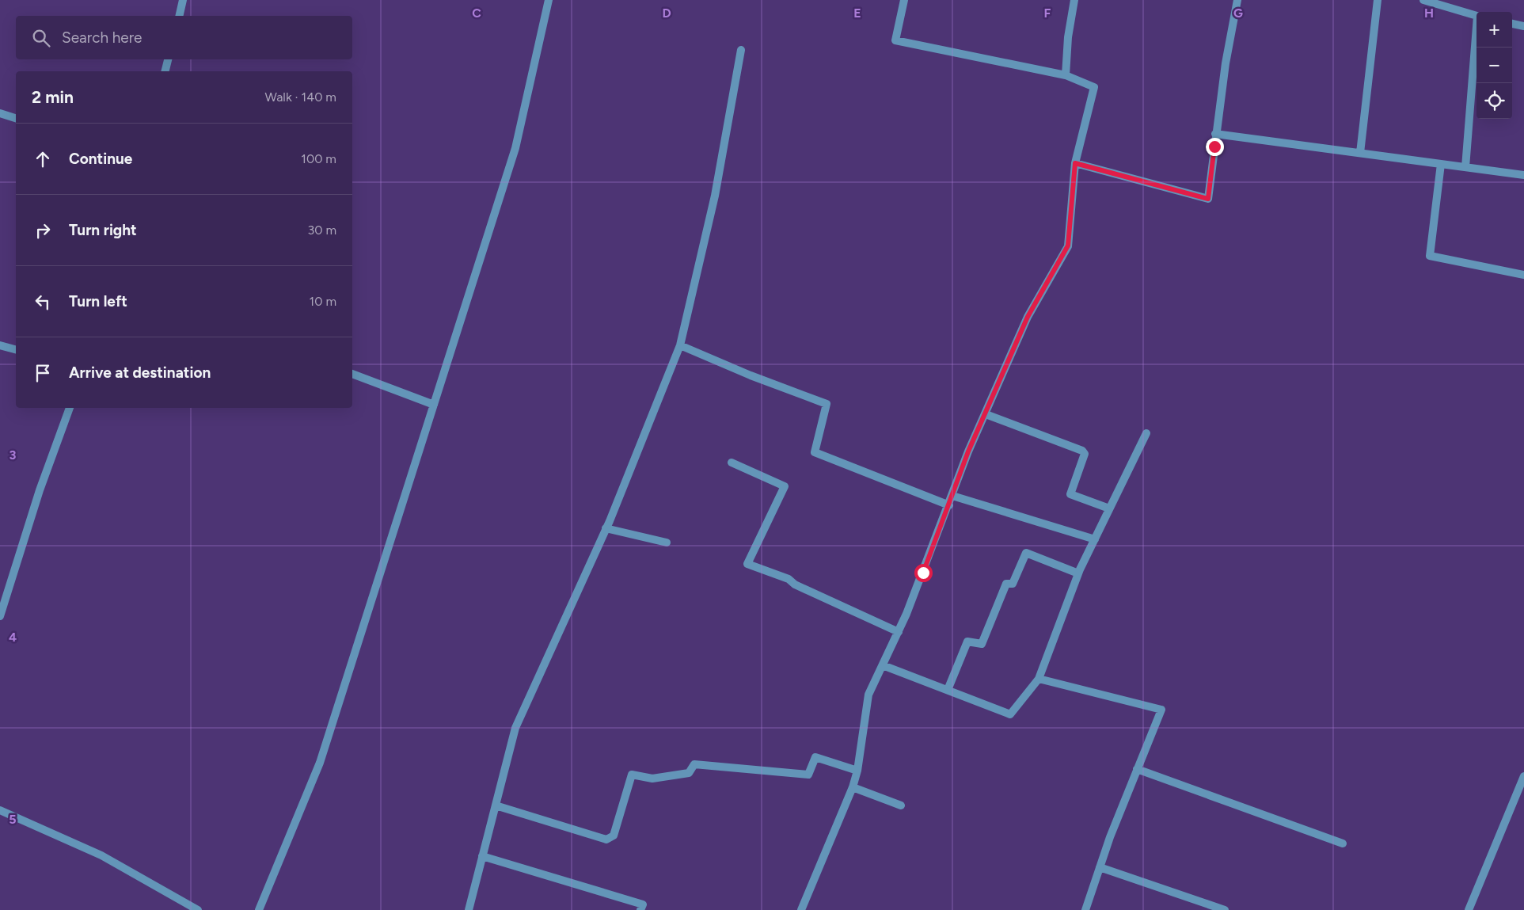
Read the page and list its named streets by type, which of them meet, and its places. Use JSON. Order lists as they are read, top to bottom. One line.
{"page":{"map_buttons":["+","−"],"search":"Search here","heading":["2 min","Walk · 140 m"],"list":[["Continue","100 m"],["Turn right","30 m"],["Turn left","10 m"],"Arrive at destination"]},"grid":{"columns":["C","D","E","F","G","H"],"rows":["3","4","5"]}}
